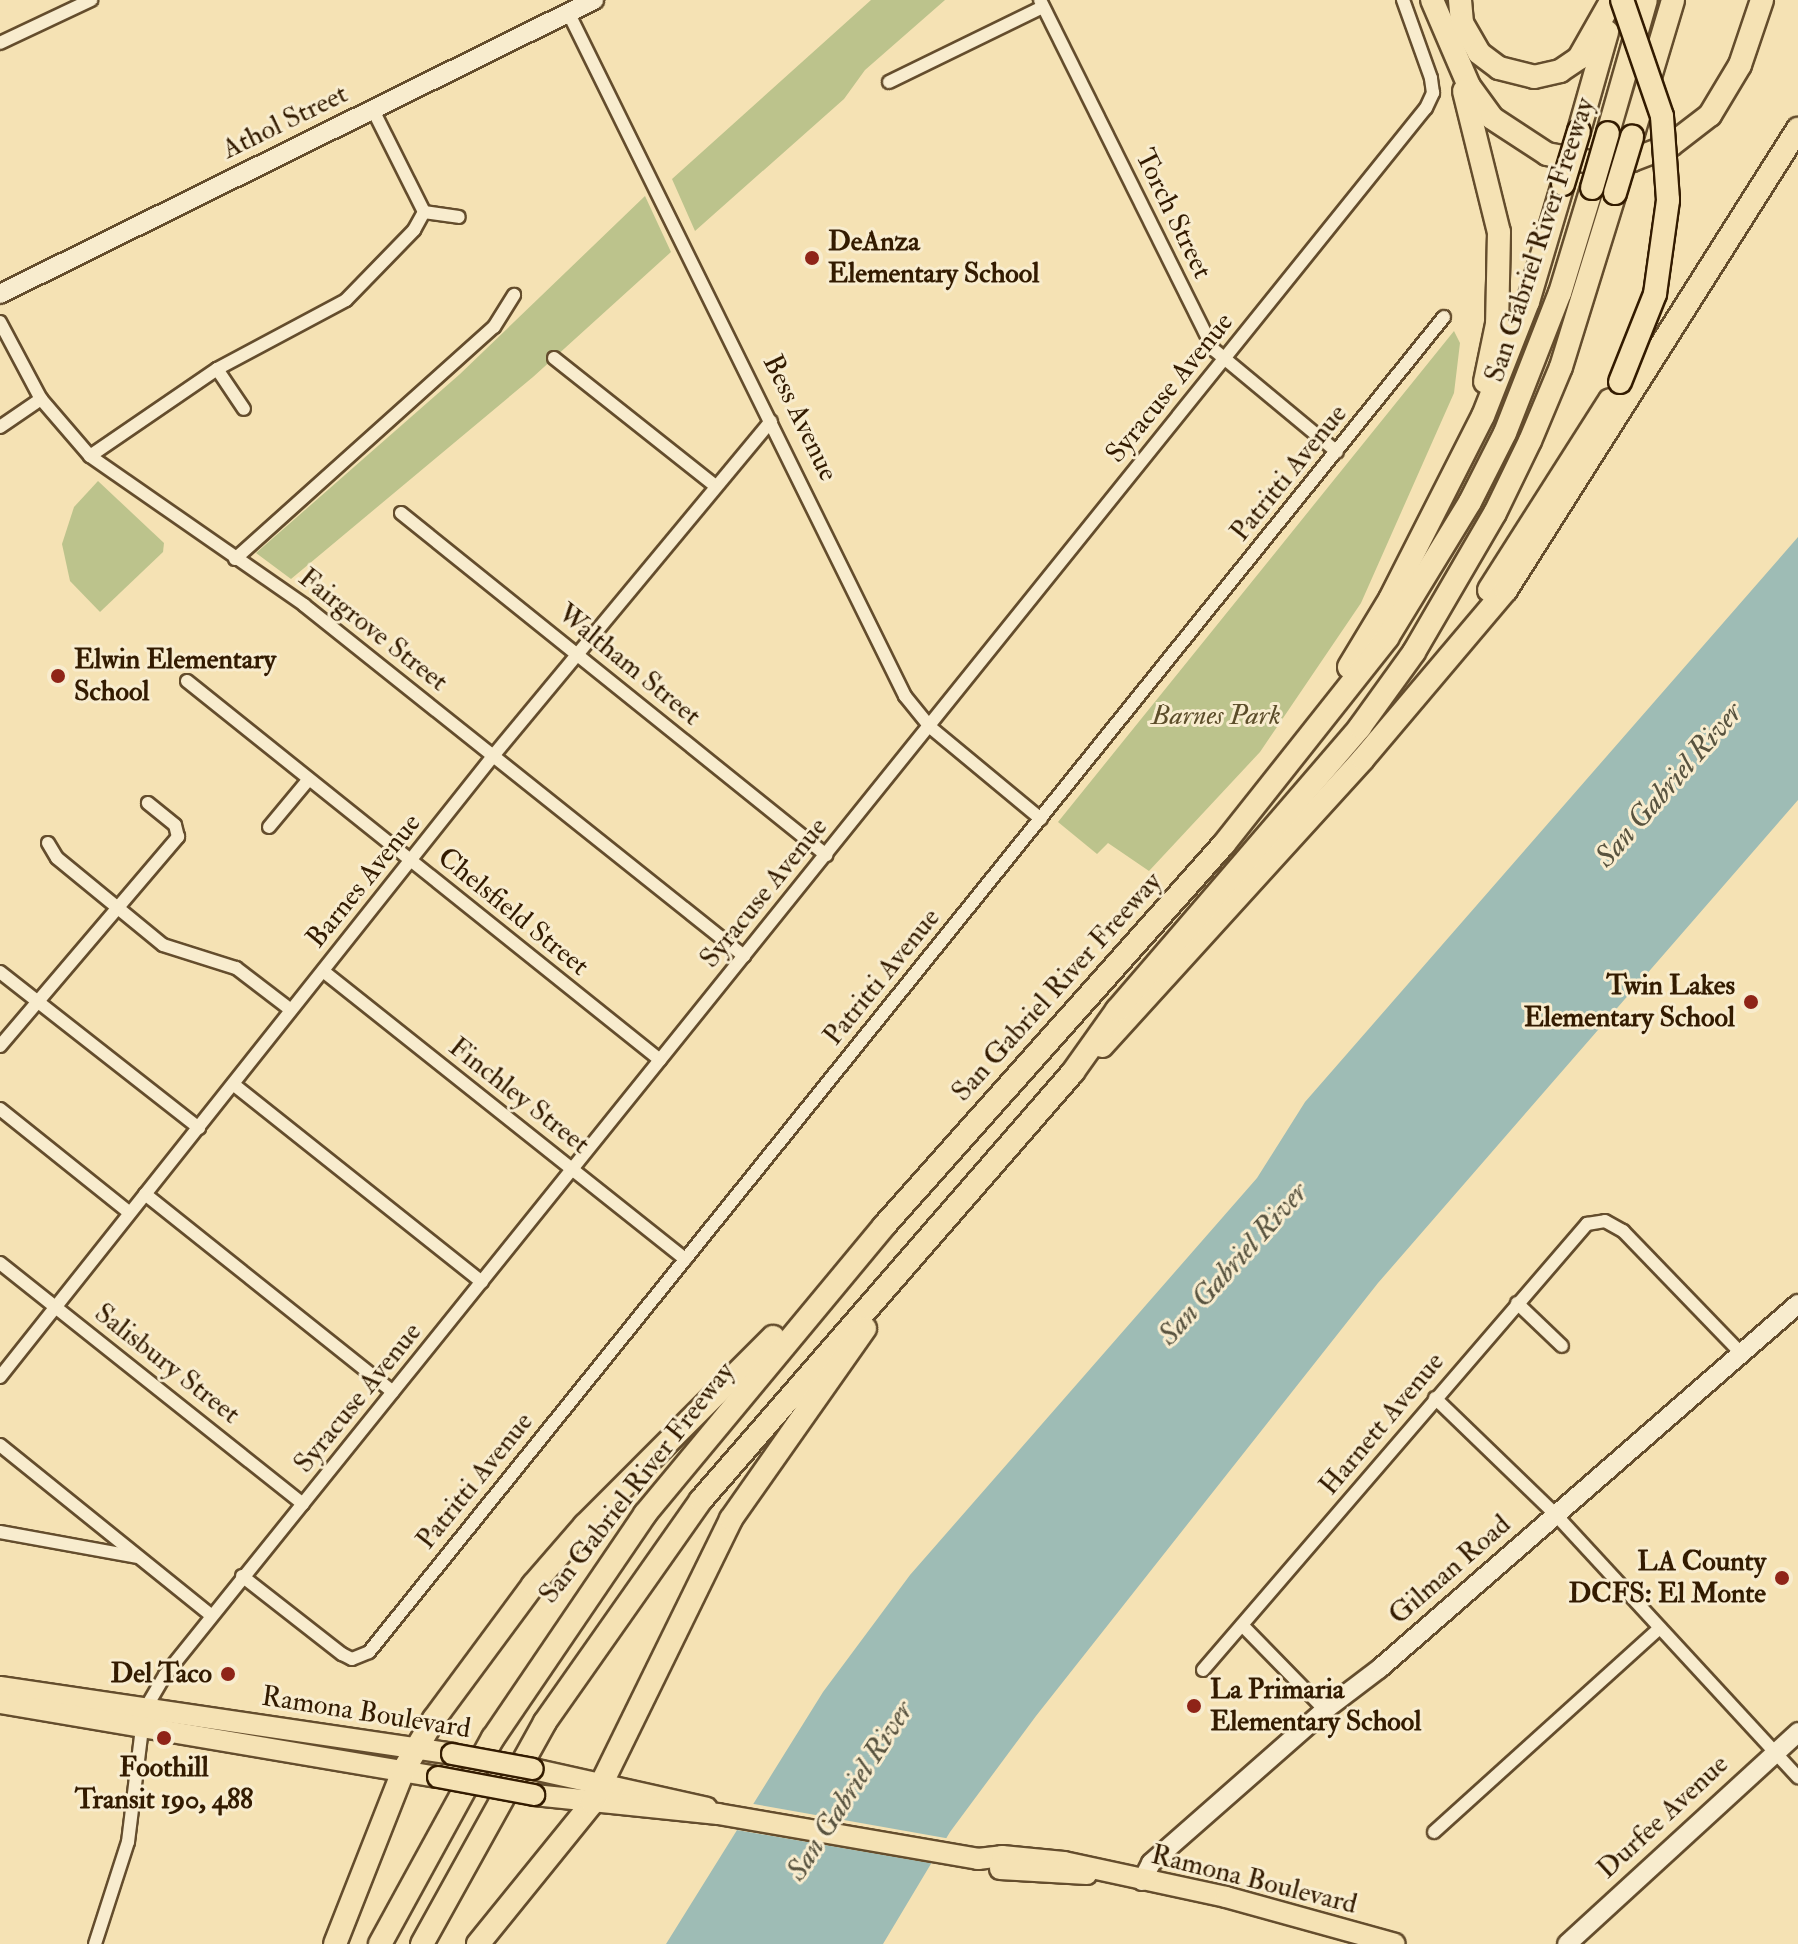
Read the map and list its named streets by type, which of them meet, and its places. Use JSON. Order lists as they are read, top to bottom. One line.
{"streets":{"highway":["San Gabriel River Freeway"],"main road":["Ramona Boulevard"],"street":["Athol Street","Torch Street","Syracuse Avenue","Bess Avenue","Patritti Avenue","Fairgrove Street","Waltham Street","Barnes Avenue","Chelsfield Street","Finchley Street","Salisbury Street","Harnett Avenue","Gilman Road","Durfee Avenue"]},"crossings":[["Athol Street","Bess Avenue"],["Torch Street","Syracuse Avenue"],["Torch Street","Patritti Avenue"],["Syracuse Avenue","Bess Avenue"],["Syracuse Avenue","Patritti Avenue"],["Syracuse Avenue","Fairgrove Street"],["Syracuse Avenue","Waltham Street"],["Syracuse Avenue","Chelsfield Street"],["Syracuse Avenue","Finchley Street"],["Syracuse Avenue","Salisbury Street"],["Syracuse Avenue","Ramona Boulevard"],["Bess Avenue","Patritti Avenue"],["Bess Avenue","Barnes Avenue"],["Patritti Avenue","Finchley Street"],["Fairgrove Street","Barnes Avenue"],["Waltham Street","Barnes Avenue"],["Barnes Avenue","Chelsfield Street"],["Barnes Avenue","Finchley Street"],["Barnes Avenue","Salisbury Street"],["Harnett Avenue","Gilman Road"],["Gilman Road","Ramona Boulevard"]],"water":["San Gabriel River"],"parks":["Barnes Park"],"places":["DeAnza Elementary School","Elwin Elementary School","Twin Lakes Elementary School","LA County DCFS: El Monte","Del Taco","La Primaria Elementary School","Foothill Transit 190, 488"]}
